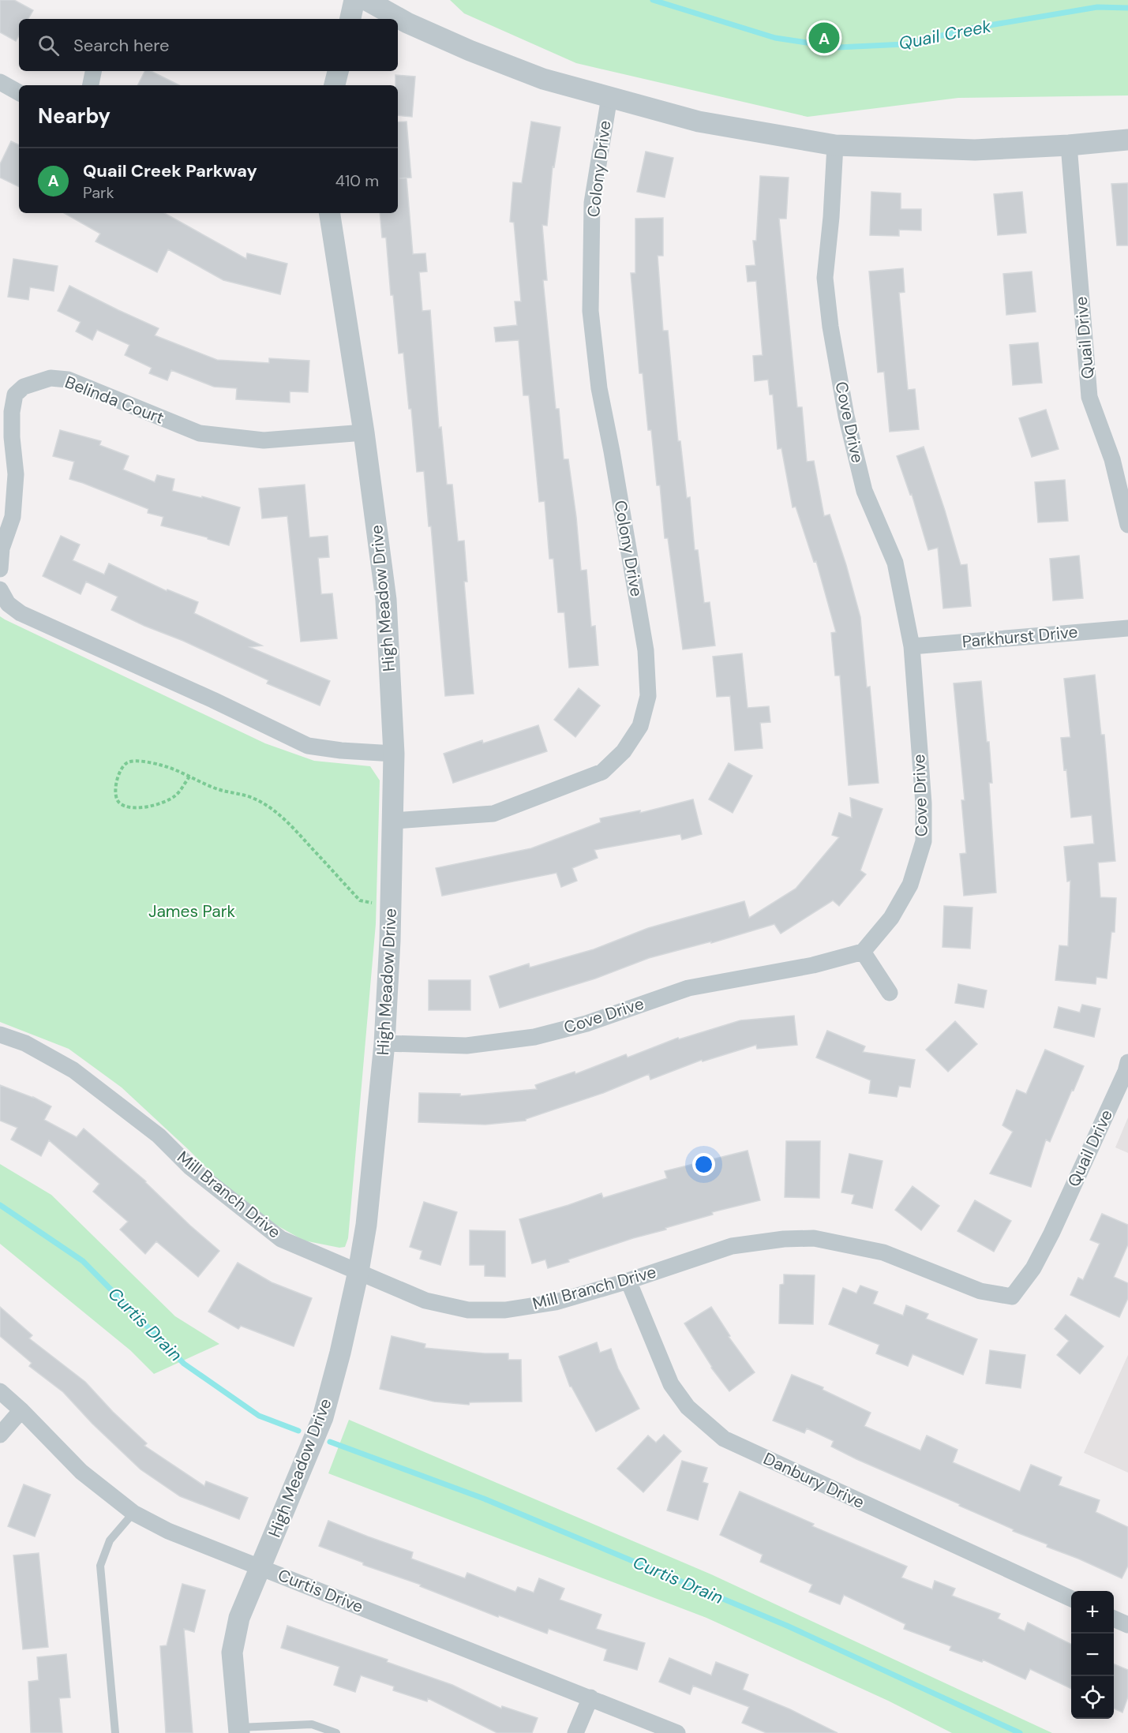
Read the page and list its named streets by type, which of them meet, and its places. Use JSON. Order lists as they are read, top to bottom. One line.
{"streets":{"street":["Colony Drive","Quail Drive","Belinda Court","Cove Drive","High Meadow Drive","Parkhurst Drive","Mill Branch Drive","Danbury Drive","Curtis Drive"]},"crossings":[["Colony Drive","High Meadow Drive"],["Quail Drive","Mill Branch Drive"],["Belinda Court","High Meadow Drive"],["Cove Drive","High Meadow Drive"],["Cove Drive","Parkhurst Drive"],["High Meadow Drive","Mill Branch Drive"],["High Meadow Drive","Curtis Drive"],["Mill Branch Drive","Danbury Drive"]],"water":["Quail Creek","Curtis Drain"],"parks":["James Park"],"page":{"search":"Search here","pins":"A","heading":"Nearby","list":[{"mark":"A","name":"Quail Creek Parkway","note":"Park","value":"410 m"}],"map_buttons":["+","−"]}}
